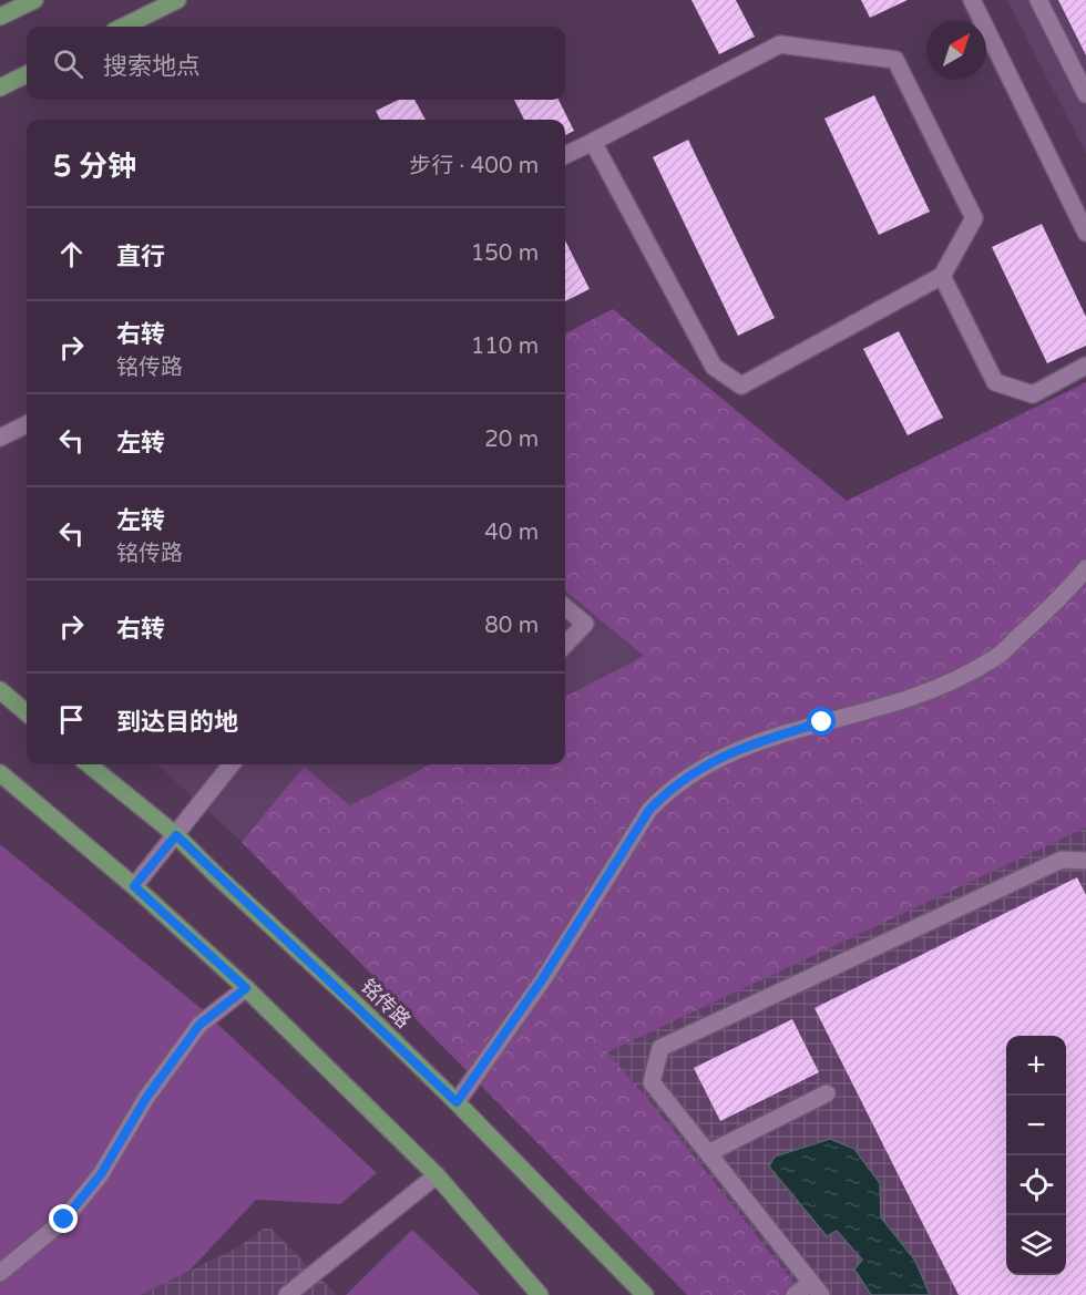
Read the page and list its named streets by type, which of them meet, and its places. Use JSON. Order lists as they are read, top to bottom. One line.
{"streets":{"main road":["铭传路"]},"north":"top right","page":{"search":"搜索地点","heading":["5 分钟","步行 · 400 m"],"list":[["直行","150 m"],["右转","铭传路","110 m"],["左转","20 m"],["左转","铭传路","40 m"],["右转","80 m"],"到达目的地"],"map_buttons":["+","−"]}}
